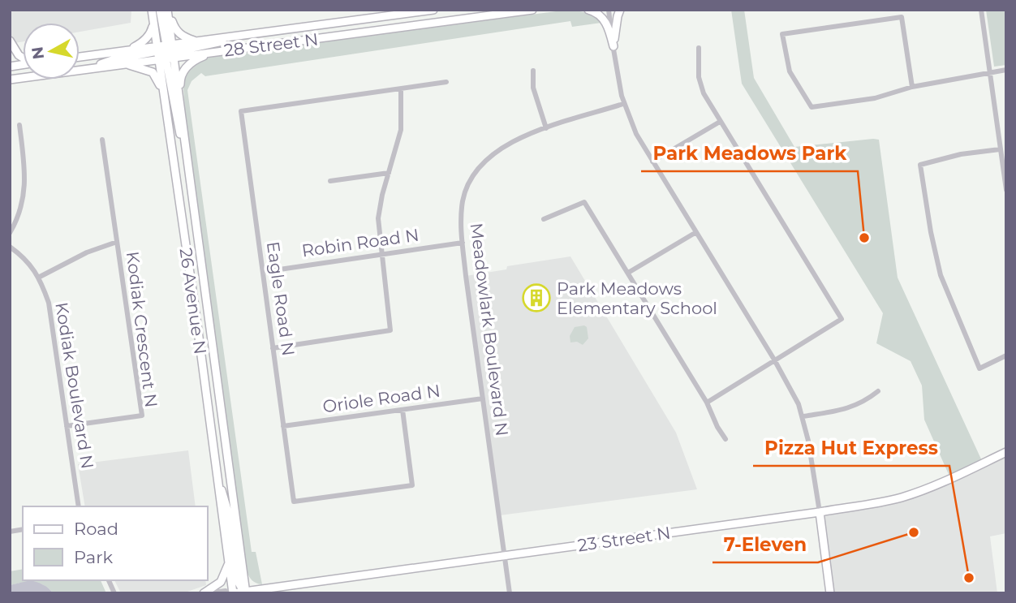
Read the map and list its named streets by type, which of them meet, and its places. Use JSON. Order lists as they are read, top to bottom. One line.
{"streets":{"main road":["28 Street N","26 Avenue N","23 Street N"],"street":["Robin Road N","Eagle Road N","Kodiak Crescent N","Meadowlark Boulevard N","Kodiak Boulevard N","Oriole Road N"]},"crossings":[["28 Street N","26 Avenue N"],["Robin Road N","Eagle Road N"],["Robin Road N","Meadowlark Boulevard N"],["Eagle Road N","Oriole Road N"],["26 Avenue N","23 Street N"],["Kodiak Crescent N","Kodiak Boulevard N"],["Meadowlark Boulevard N","Oriole Road N"],["Meadowlark Boulevard N","23 Street N"]],"places":{"other":["Park Meadows Park","7-Eleven","Pizza Hut Express"],"building":["Park Meadows Elementary School"]},"legend":["Road","Park"],"north":"left"}
